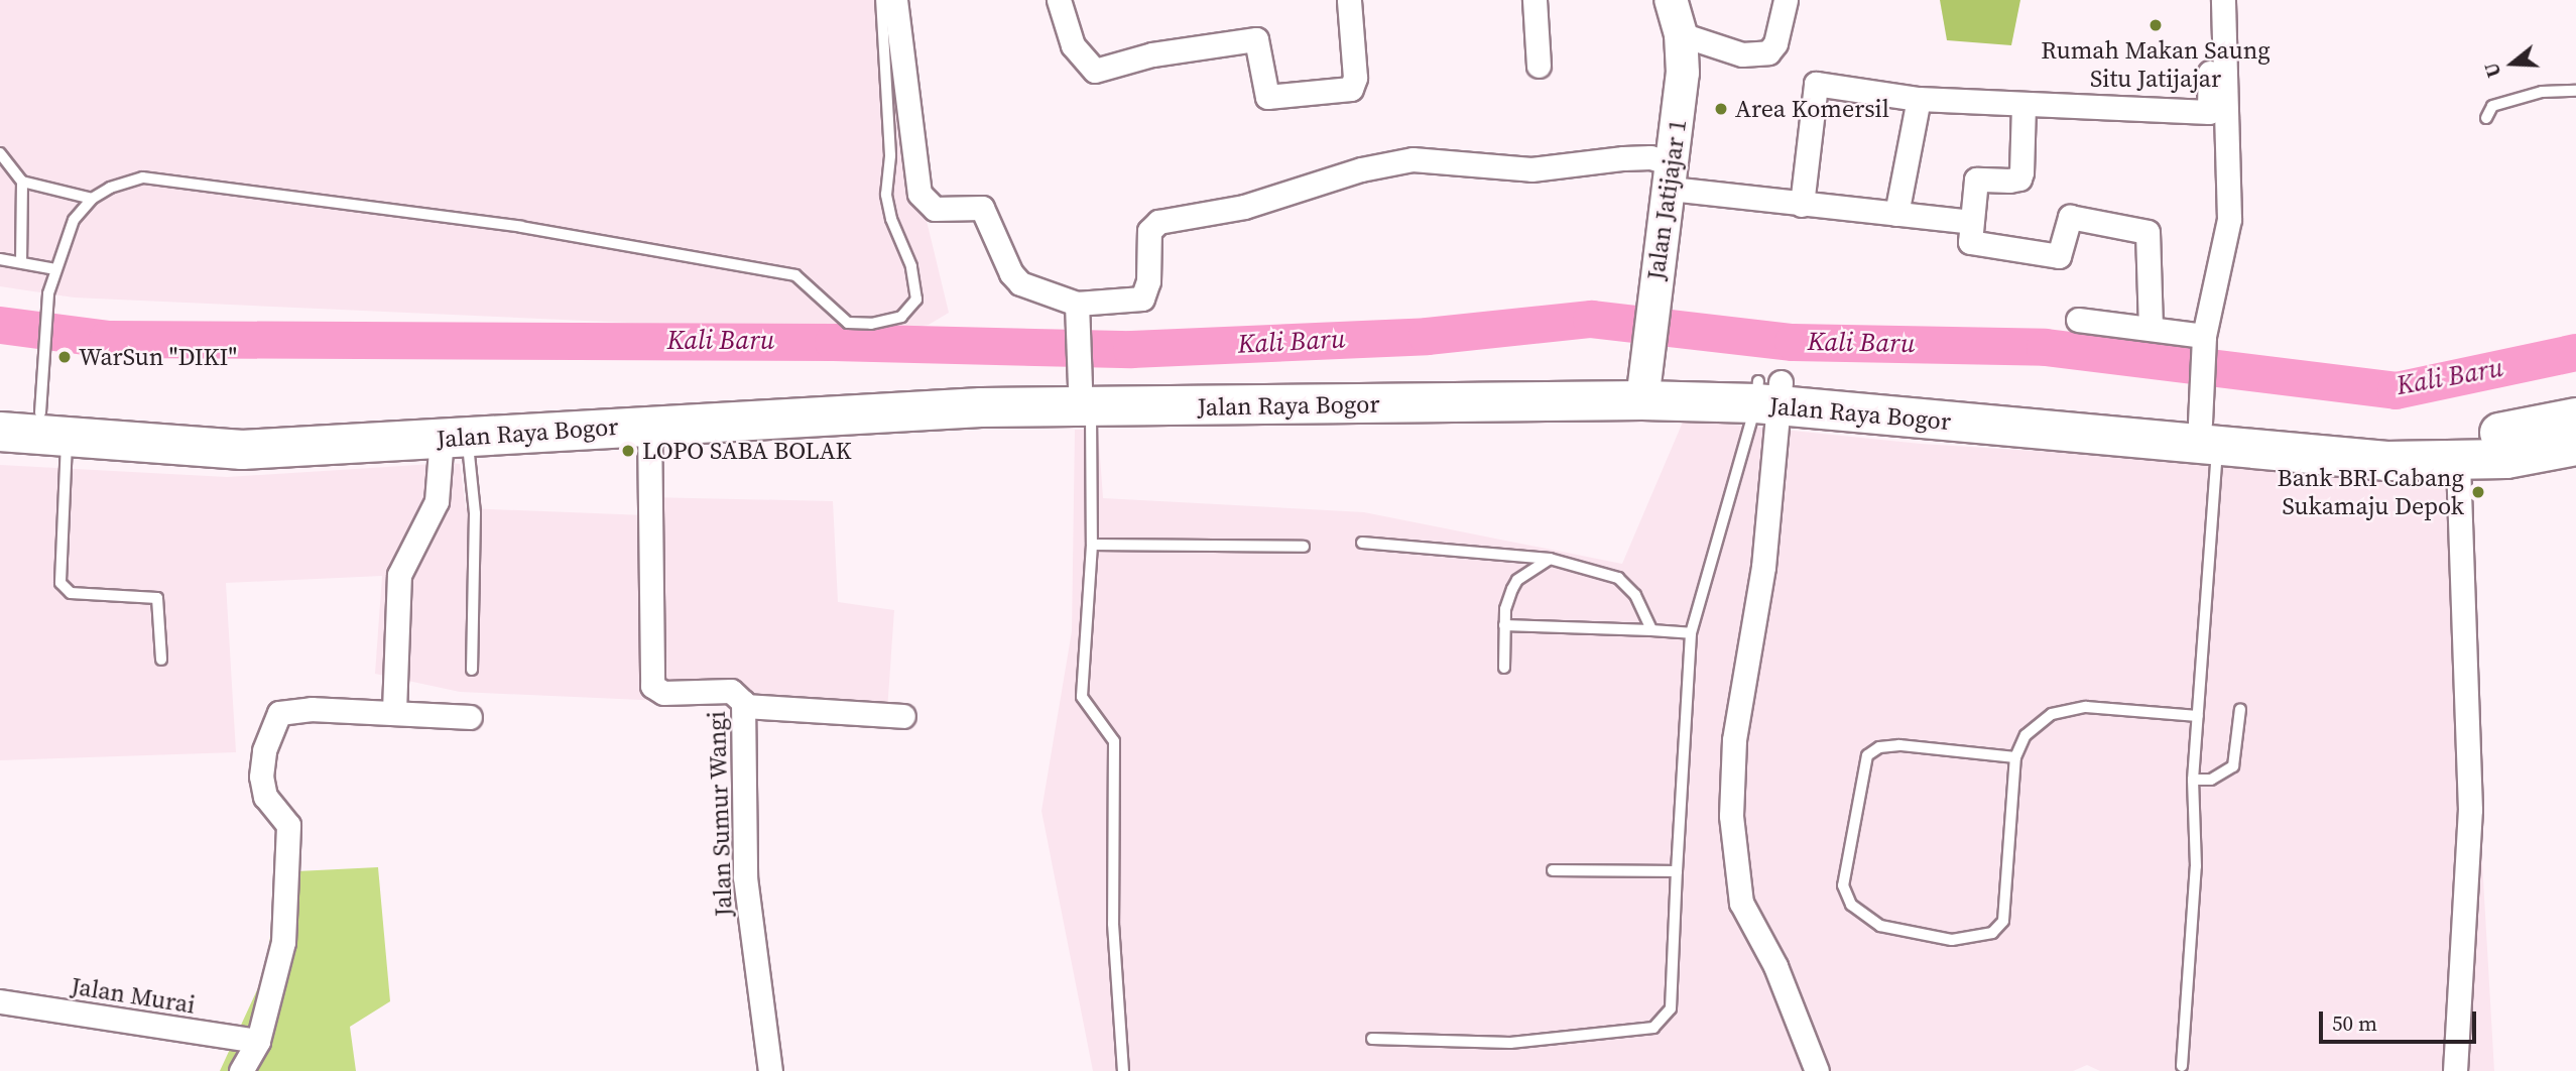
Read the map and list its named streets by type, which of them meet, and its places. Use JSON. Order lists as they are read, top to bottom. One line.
{"streets":{"highway":["Jalan Raya Bogor"],"street":["Jalan Jatijajar 1","Jalan Sumur Wangi","Jalan Murai"]},"crossings":[["Jalan Jatijajar 1","Jalan Raya Bogor"],["Jalan Raya Bogor","Jalan Sumur Wangi"]],"water":["Kali Baru"],"places":["Rumah Makan Saung Situ Jatijajar","Area Komersil","WarSun \"DIKI\"","LOPO SABA BOLAK","Bank BRI Cabang Sukamaju Depok"],"scale_bar":"50 m","north":"left"}
